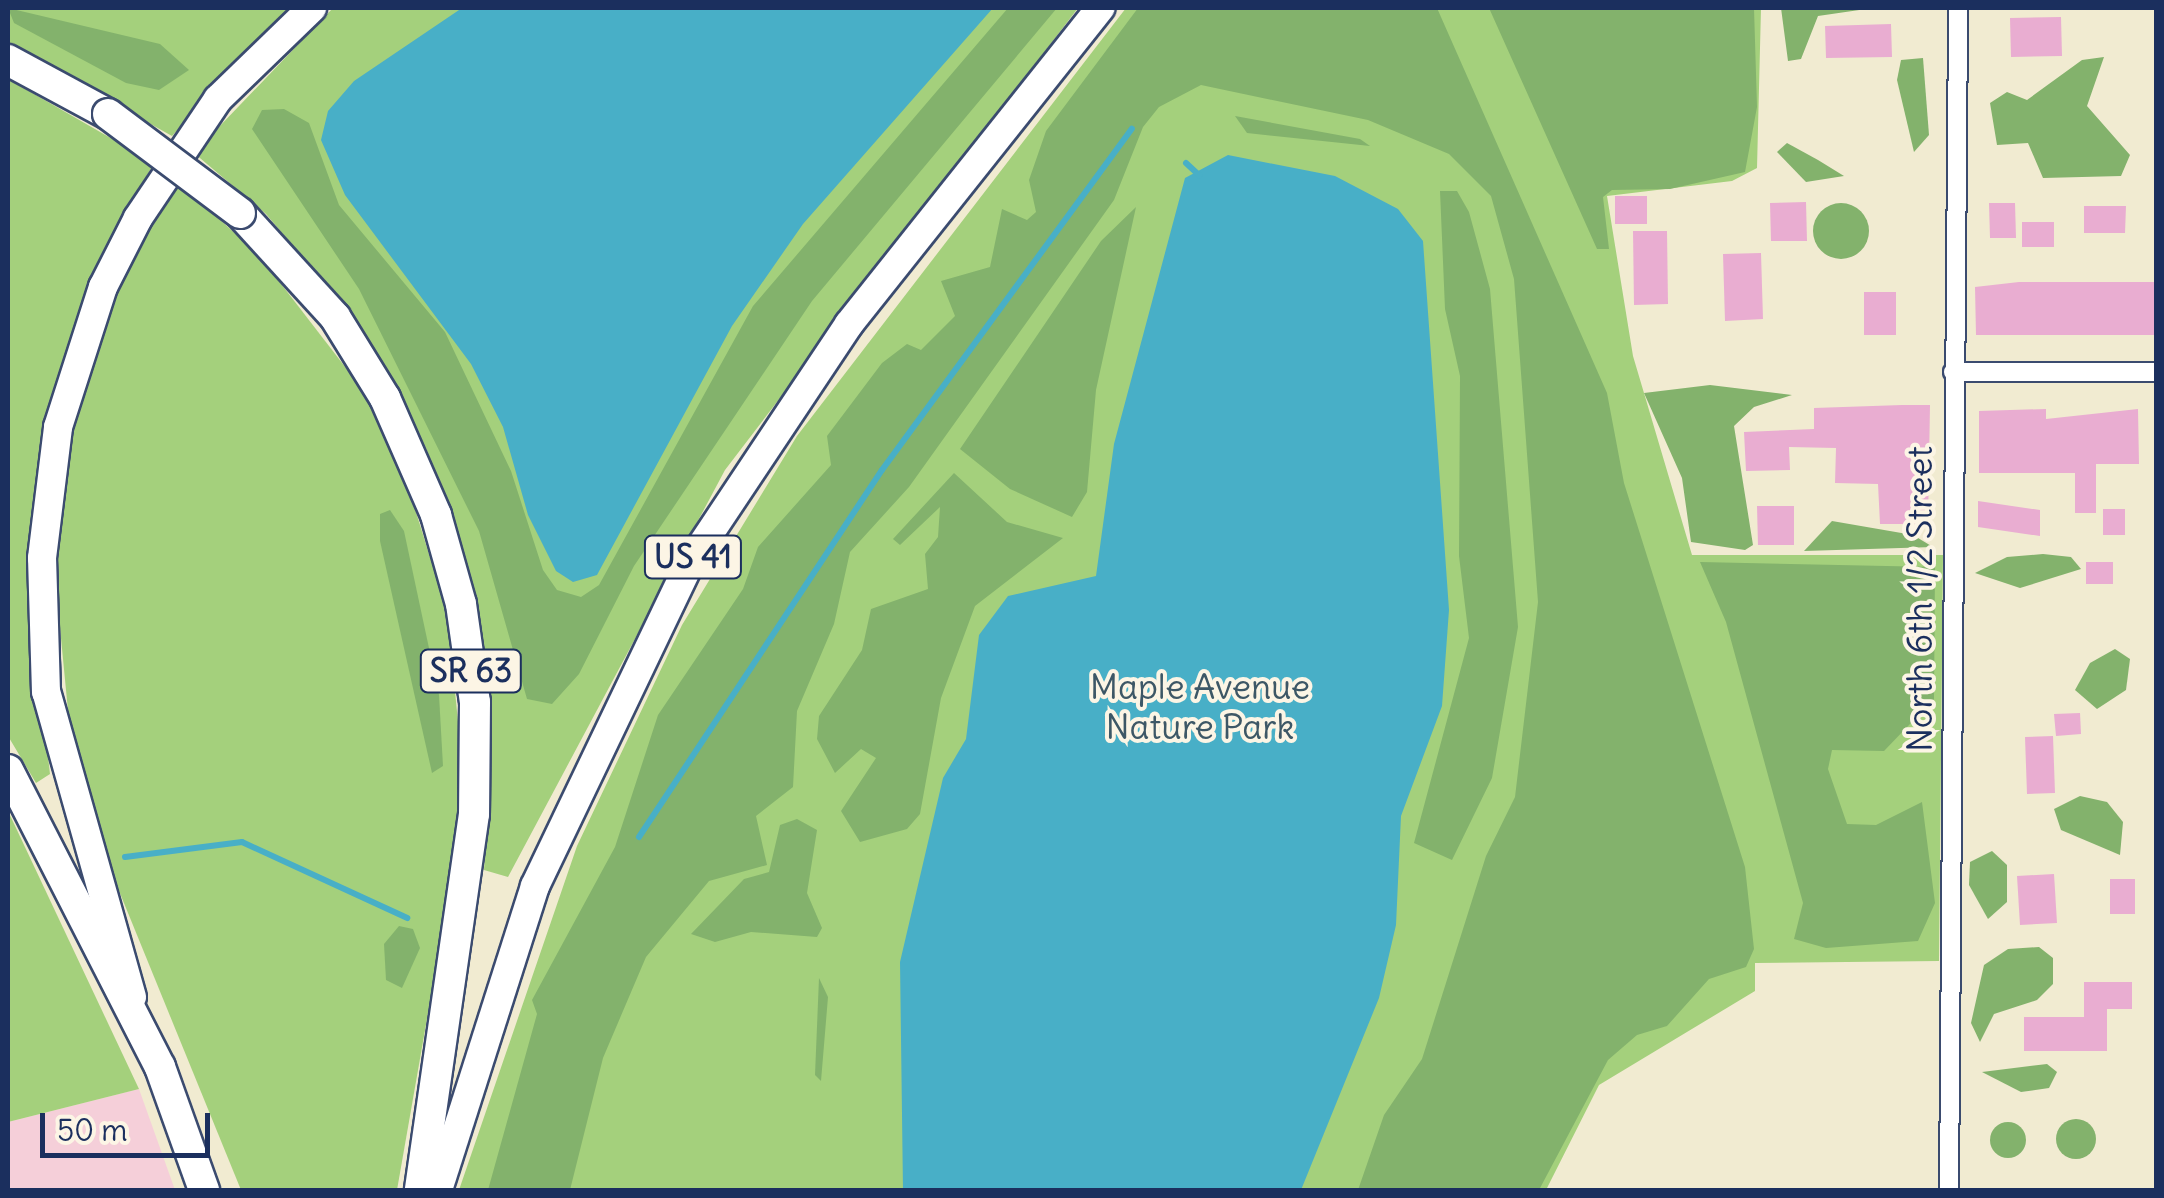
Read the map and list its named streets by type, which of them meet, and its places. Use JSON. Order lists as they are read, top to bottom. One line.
{"streets":{"highway":["SR 63"],"main road":["US 41"],"street":["North 6th 1/2 Street"]},"parks":["Maple Avenue Nature Park"],"scale_bar":"50 m"}
